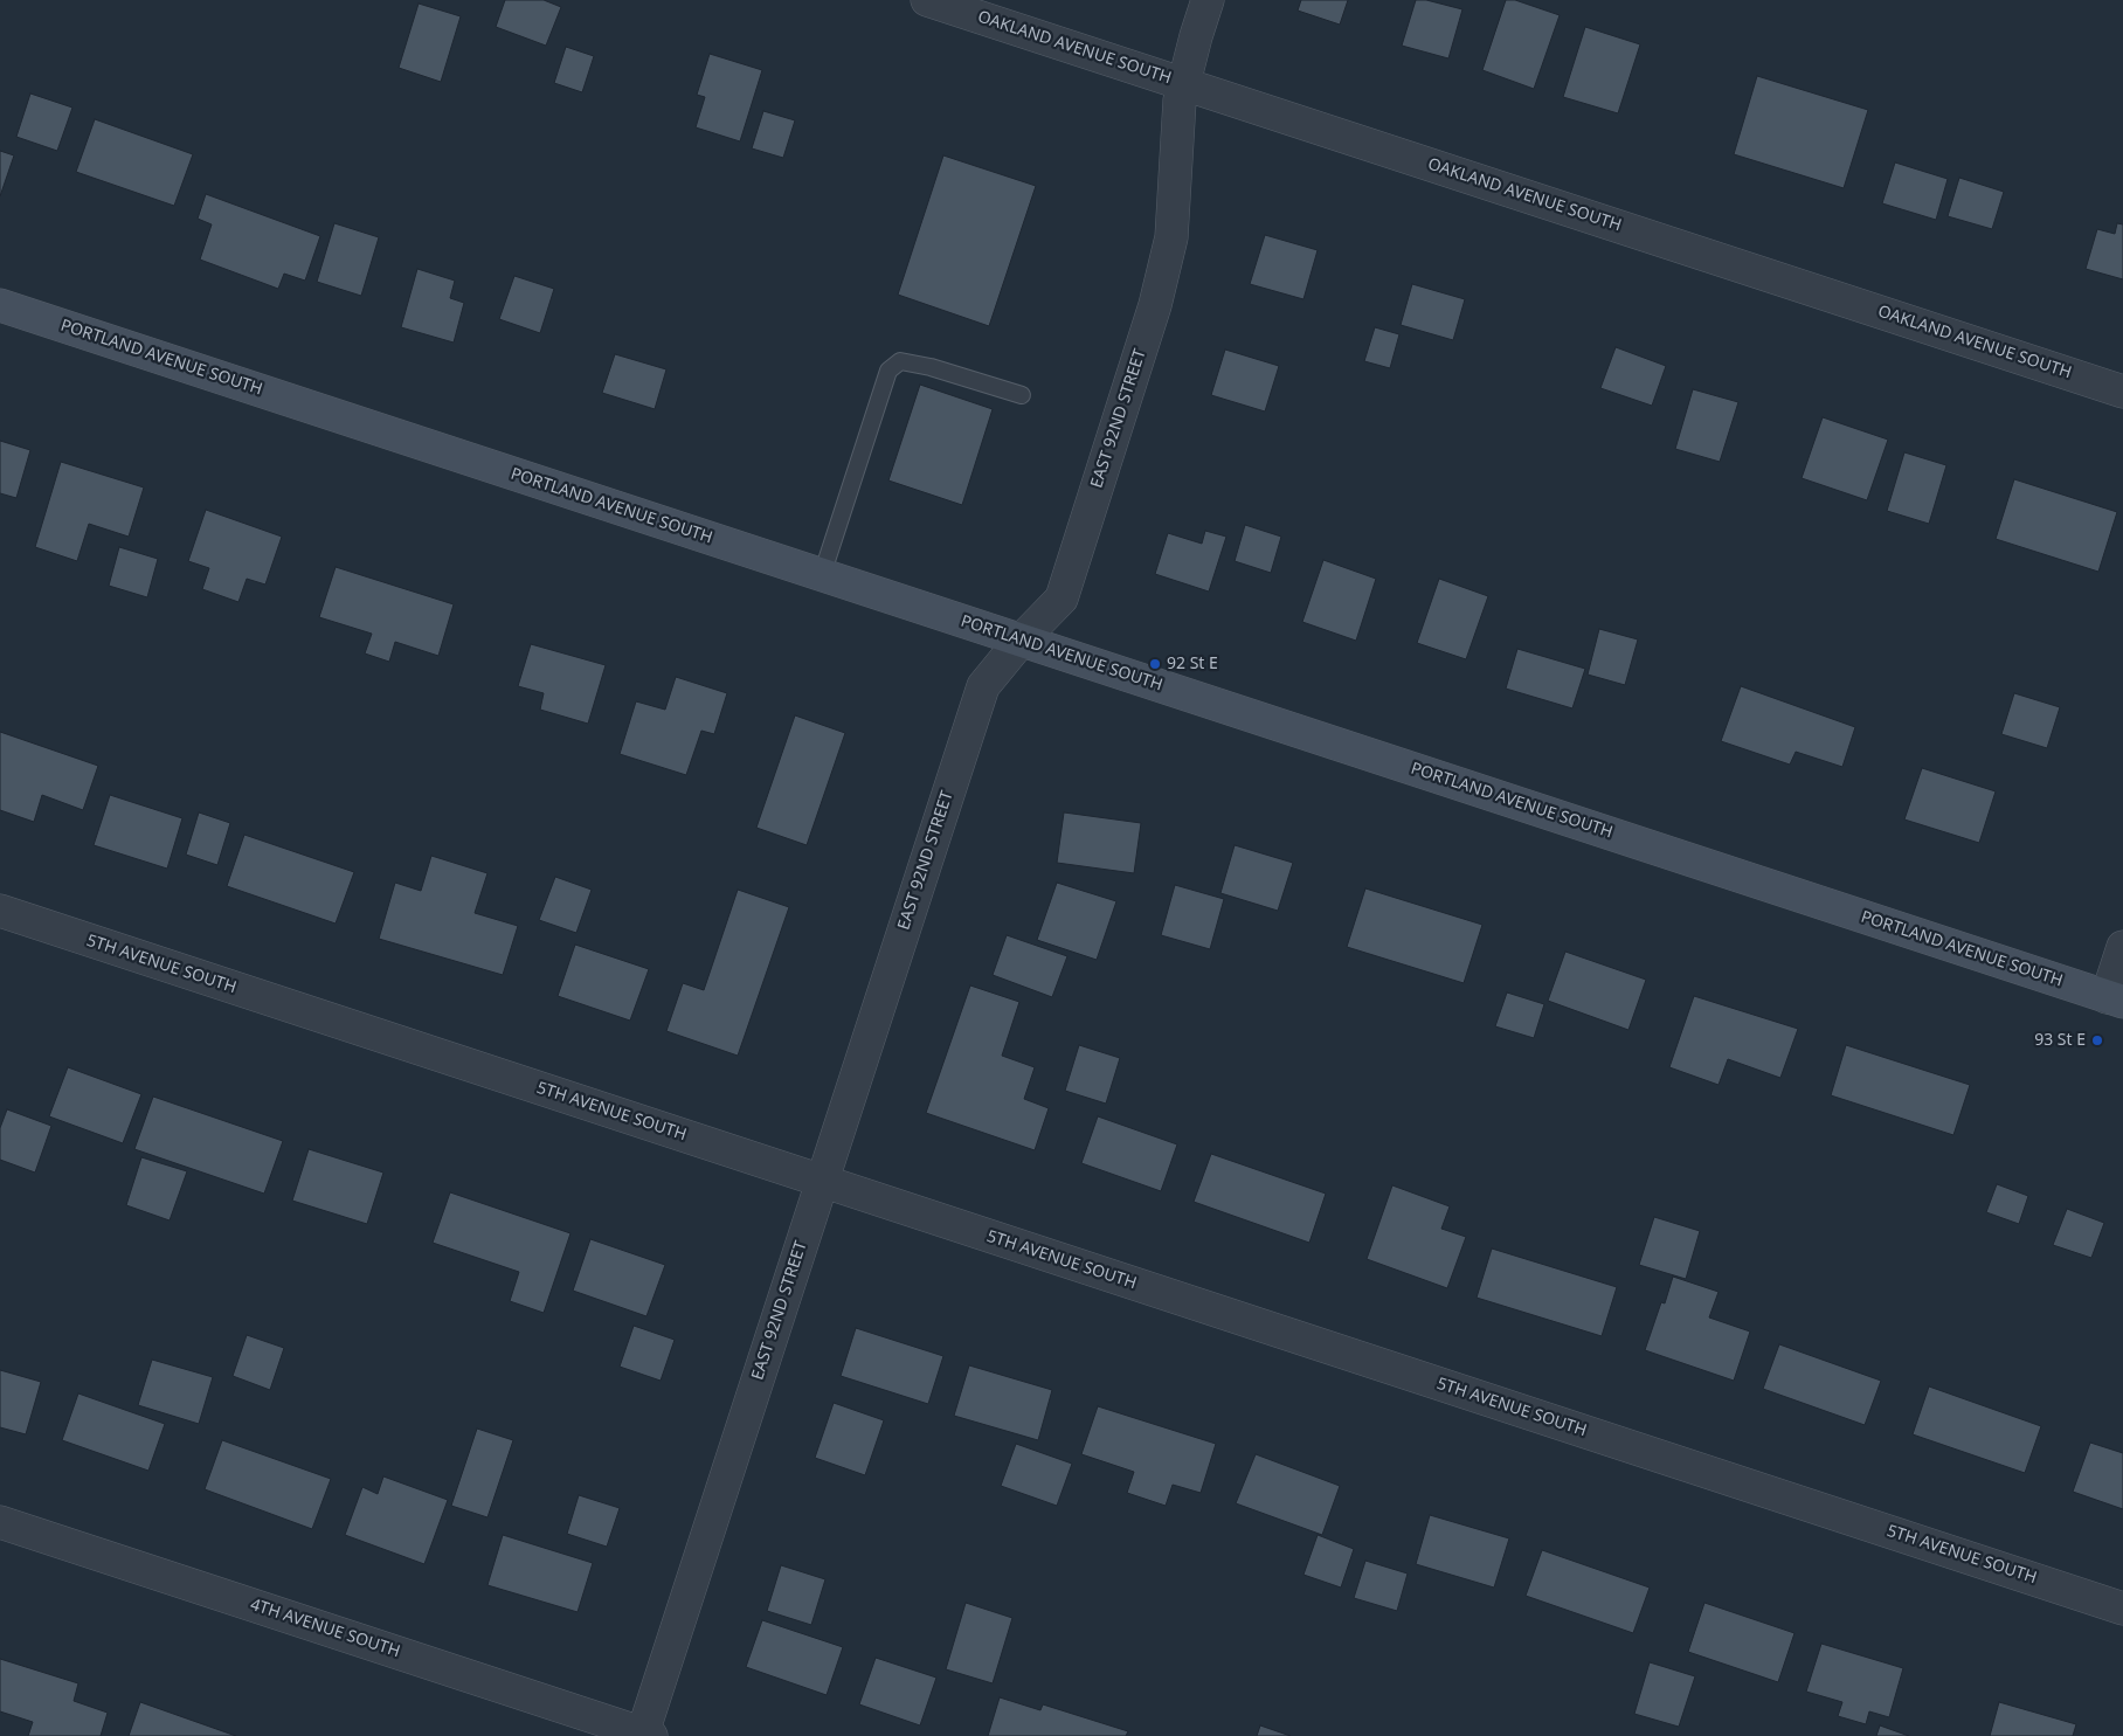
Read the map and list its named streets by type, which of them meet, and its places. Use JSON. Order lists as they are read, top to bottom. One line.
{"streets":{"main road":["PORTLAND AVENUE SOUTH"],"street":["OAKLAND AVENUE SOUTH","EAST 92ND STREET","5TH AVENUE SOUTH","4TH AVENUE SOUTH"]},"crossings":[["OAKLAND AVENUE SOUTH","EAST 92ND STREET"],["PORTLAND AVENUE SOUTH","EAST 92ND STREET"],["EAST 92ND STREET","5TH AVENUE SOUTH"],["EAST 92ND STREET","4TH AVENUE SOUTH"]],"places":["92 St E","93 St E"]}
